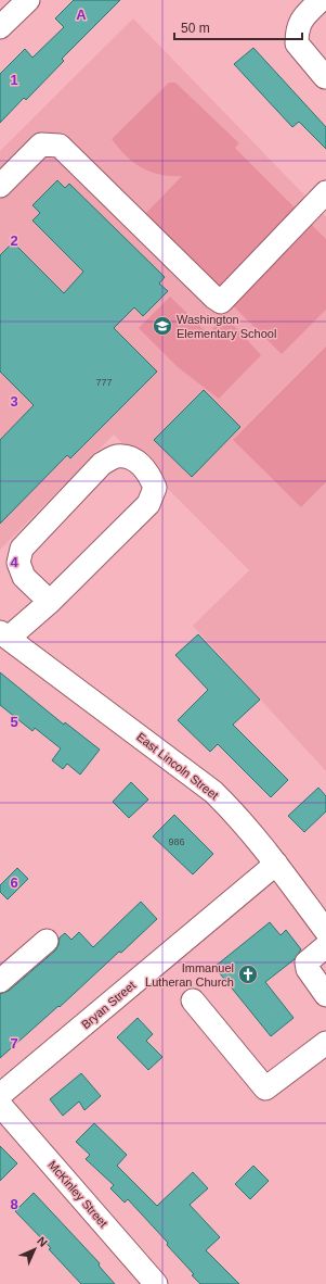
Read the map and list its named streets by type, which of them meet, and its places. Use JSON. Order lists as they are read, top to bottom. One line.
{"streets":{"street":["East Lincoln Street","Bryan Street","McKinley Street"]},"crossings":[["East Lincoln Street","Bryan Street"]],"places":{"school or university":["Washington Elementary School"],"church":["Immanuel Lutheran Church"]},"house_numbers":["777","986"],"scale_bar":"50 m","north":"top right","grid":{"columns":["A"],"rows":["1","2","3","4","5","6","7","8"]}}
